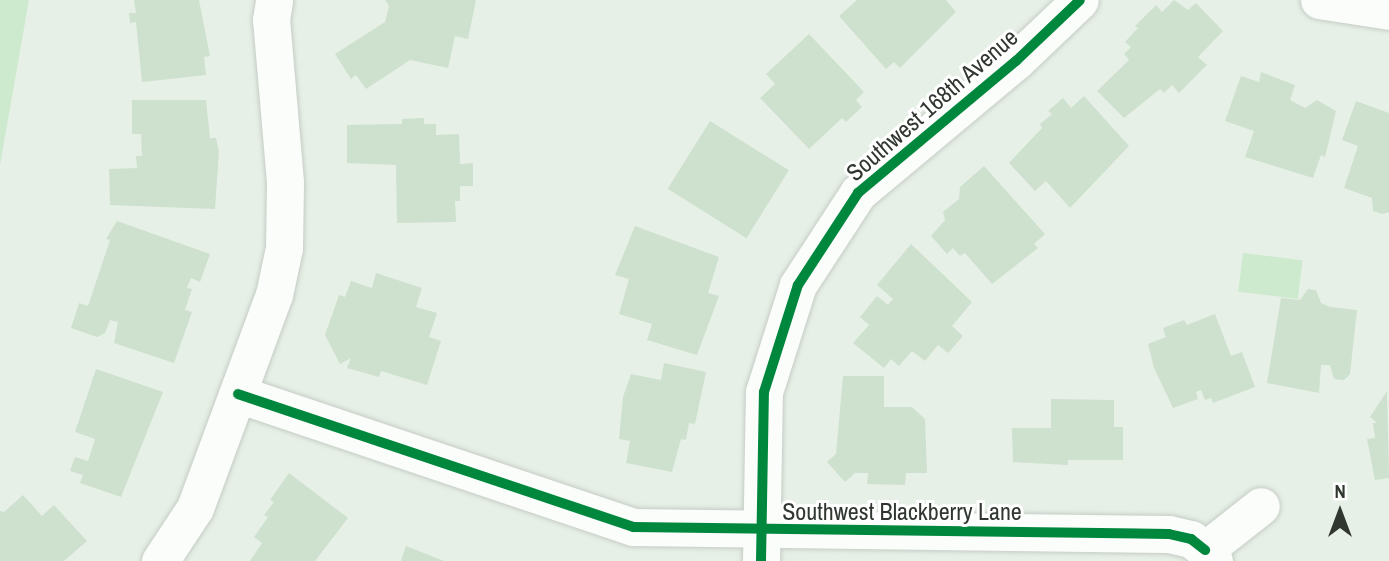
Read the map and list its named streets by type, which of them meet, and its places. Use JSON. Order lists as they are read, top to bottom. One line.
{"streets":{"street":["Southwest 168th Avenue","Southwest Blackberry Lane"]},"crossings":[["Southwest 168th Avenue","Southwest Blackberry Lane"]],"north":"top"}
